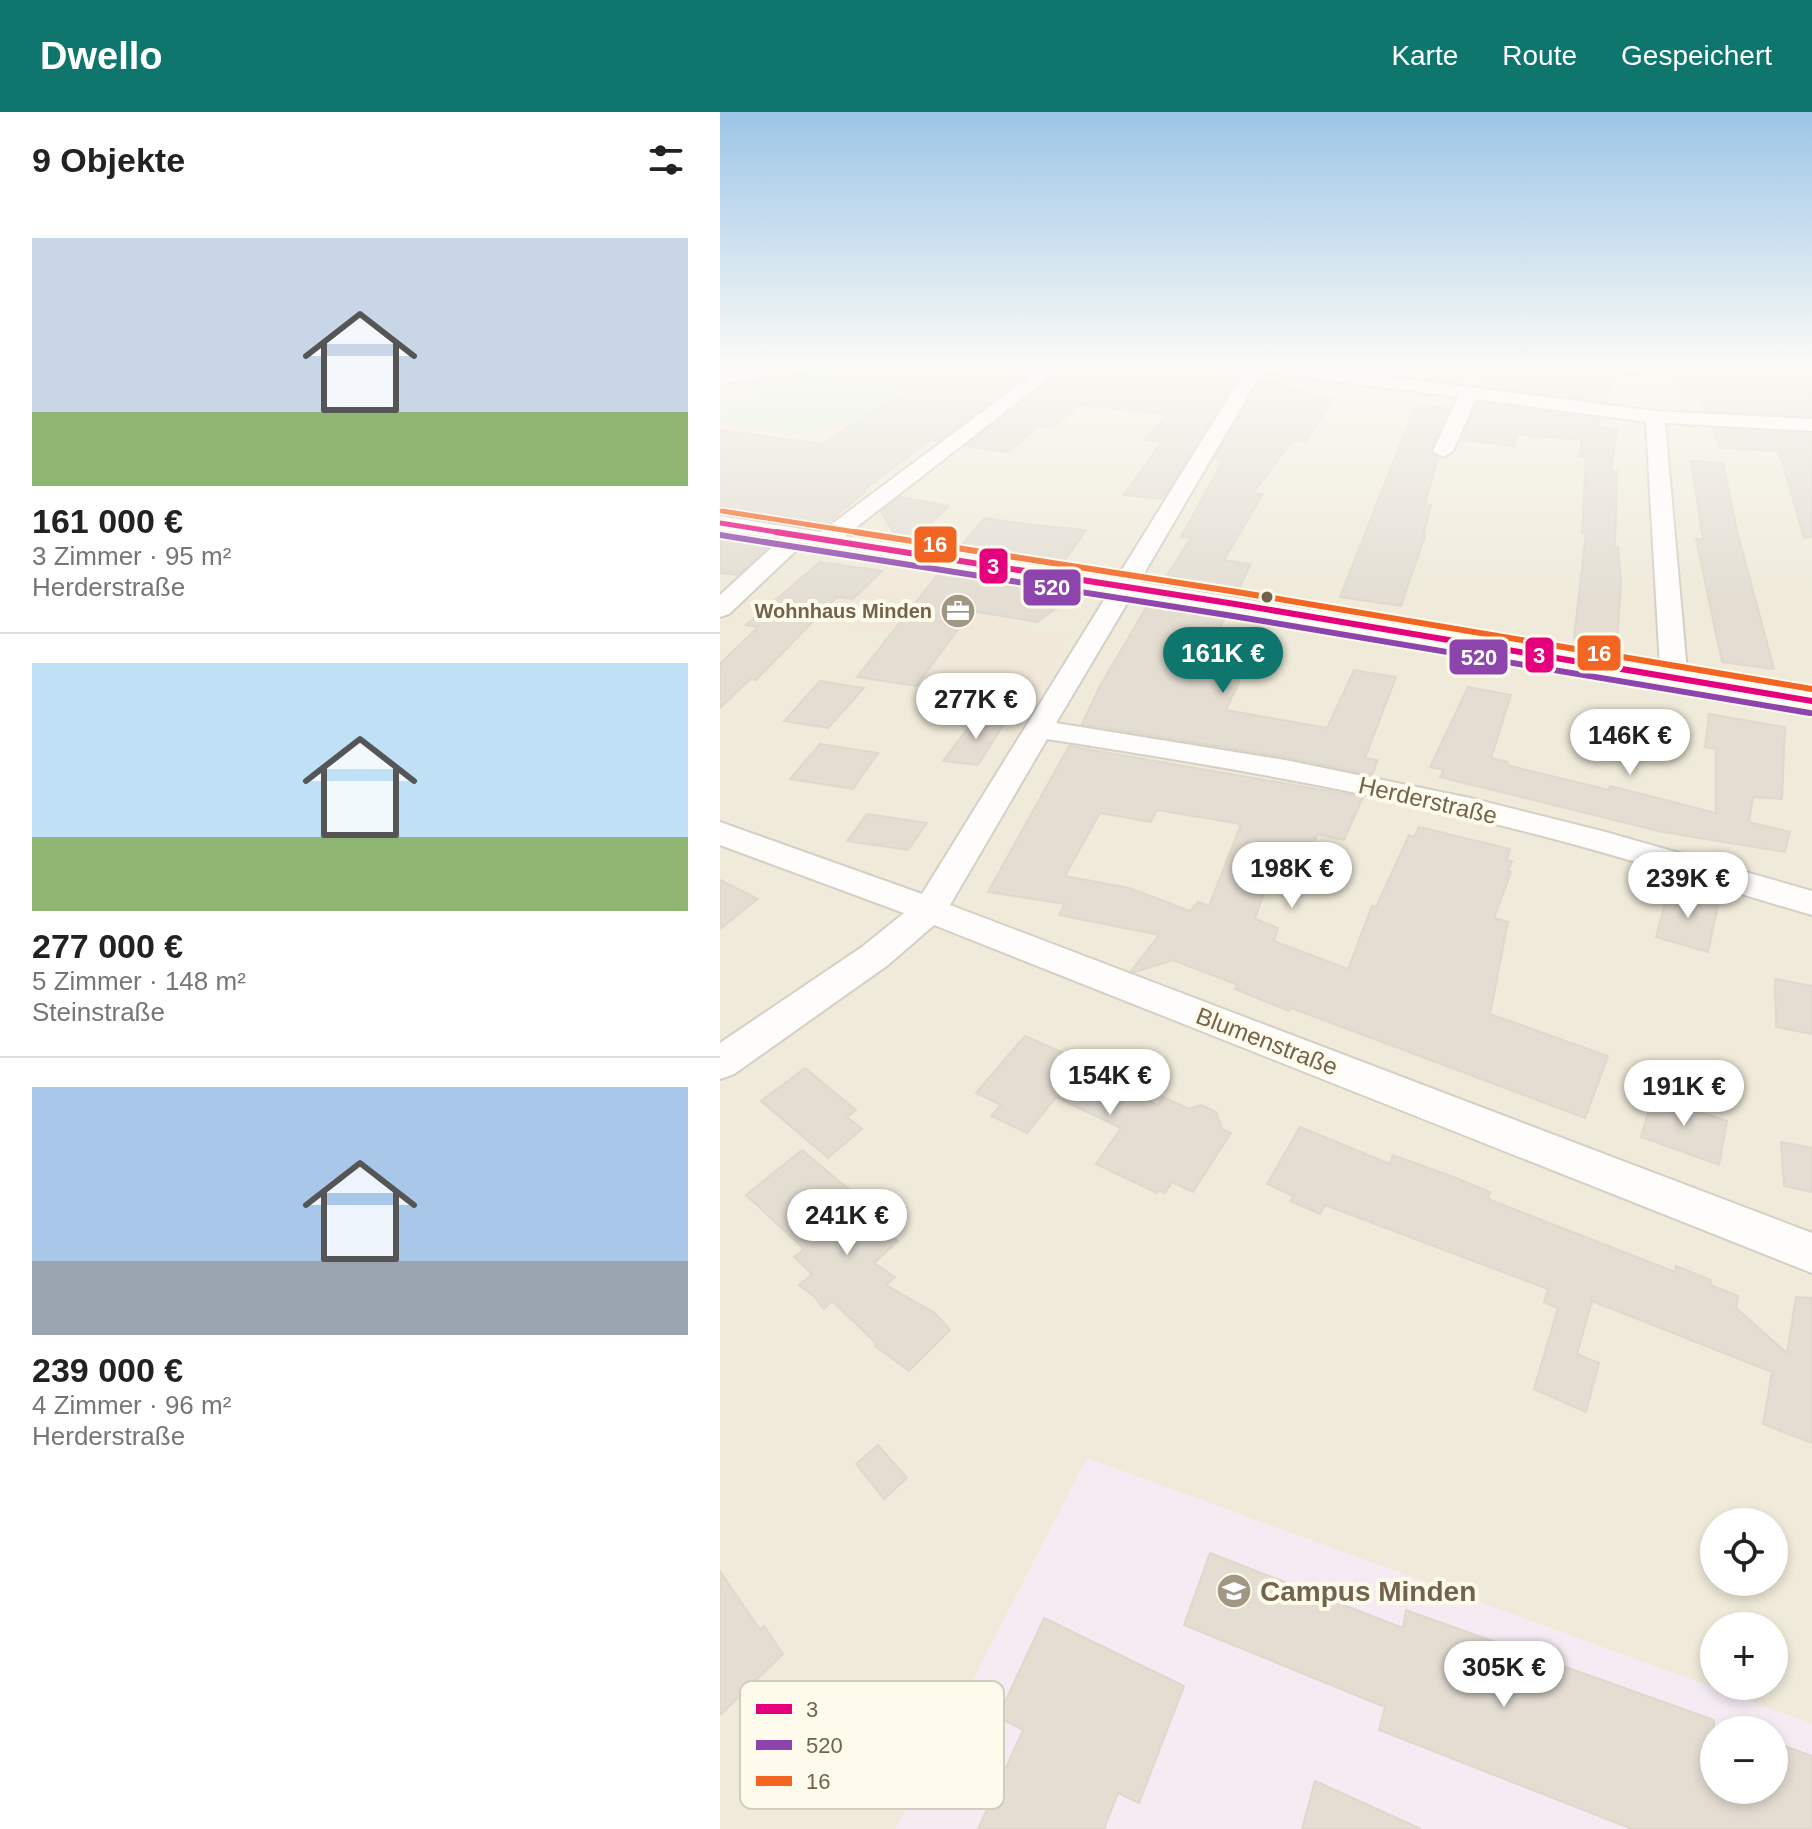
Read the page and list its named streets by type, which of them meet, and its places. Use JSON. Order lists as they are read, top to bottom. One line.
{"streets":{"street":["Herderstraße","Blumenstraße"]},"places":{"office":["Wohnhaus Minden"],"school or university":["Campus Minden"]},"lines":["transit line 16","transit line 3","transit line 520"],"legend":["3","520","16"],"page":{"header":"Dwello","nav":["Karte","Route","Gespeichert"],"heading":"9 Objekte","list":[{"name":"161 000 €","note":"3 Zimmer · 95 m² · Herderstraße"},{"name":"277 000 €","note":"5 Zimmer · 148 m² · Steinstraße"},{"name":"239 000 €","note":"4 Zimmer · 96 m² · Herderstraße"}],"price":["161K €","277K €","146K €","198K €","239K €","154K €","191K €","241K €","305K €"],"map_buttons":["+","−"]}}
